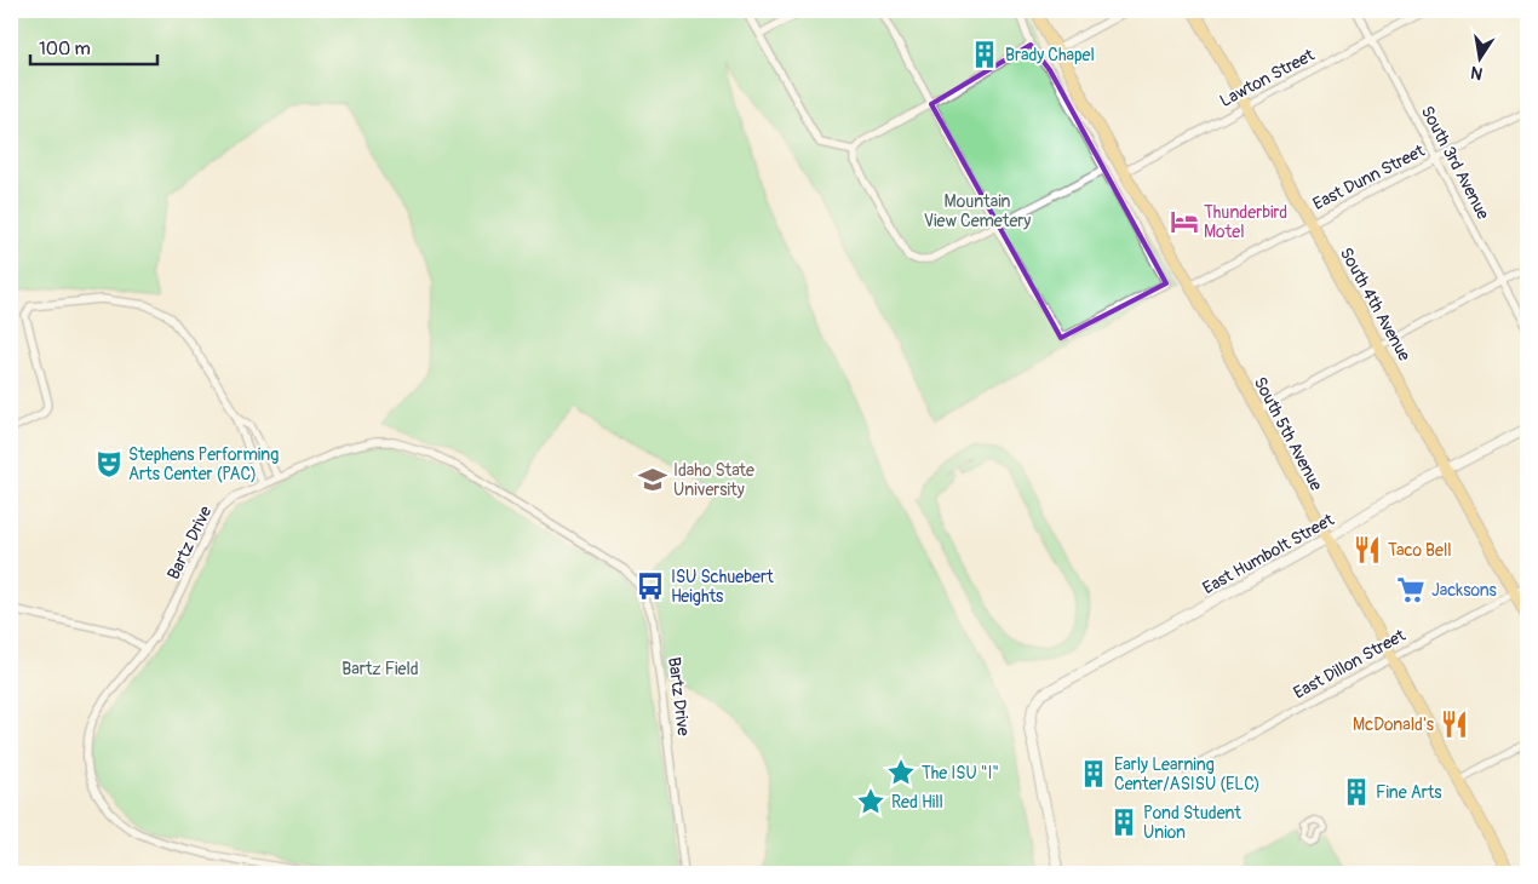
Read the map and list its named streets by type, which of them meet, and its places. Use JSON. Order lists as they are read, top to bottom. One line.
{"streets":{"main road":["South 4th Avenue","South 5th Avenue"],"street":["Lawton Street","South 3rd Avenue","East Dunn Street","Bartz Drive","East Humbolt Street","East Dillon Street"]},"crossings":[["Lawton Street","South 3rd Avenue"],["Lawton Street","South 4th Avenue"],["Lawton Street","South 5th Avenue"],["South 3rd Avenue","East Dunn Street"],["East Dunn Street","South 4th Avenue"],["East Dunn Street","South 5th Avenue"],["South 4th Avenue","East Humbolt Street"],["South 4th Avenue","East Dillon Street"],["South 5th Avenue","East Humbolt Street"],["South 5th Avenue","East Dillon Street"]],"parks":["Mountain View Cemetery","Bartz Field"],"places":{"building":["Brady Chapel","Early Learning Center/ASISU (ELC)","Fine Arts","Pond Student Union"],"hotel":["Thunderbird Motel"],"theatre":["Stephens Performing Arts Center (PAC)"],"school or university":["Idaho State University"],"restaurant":["Taco Bell","McDonald's"],"bus stop":["ISU Schuebert Heights"],"supermarket":["Jacksons"],"place":["The ISU \"I\"","Red Hill"]},"scale_bar":"100 m","north":"bottom"}
